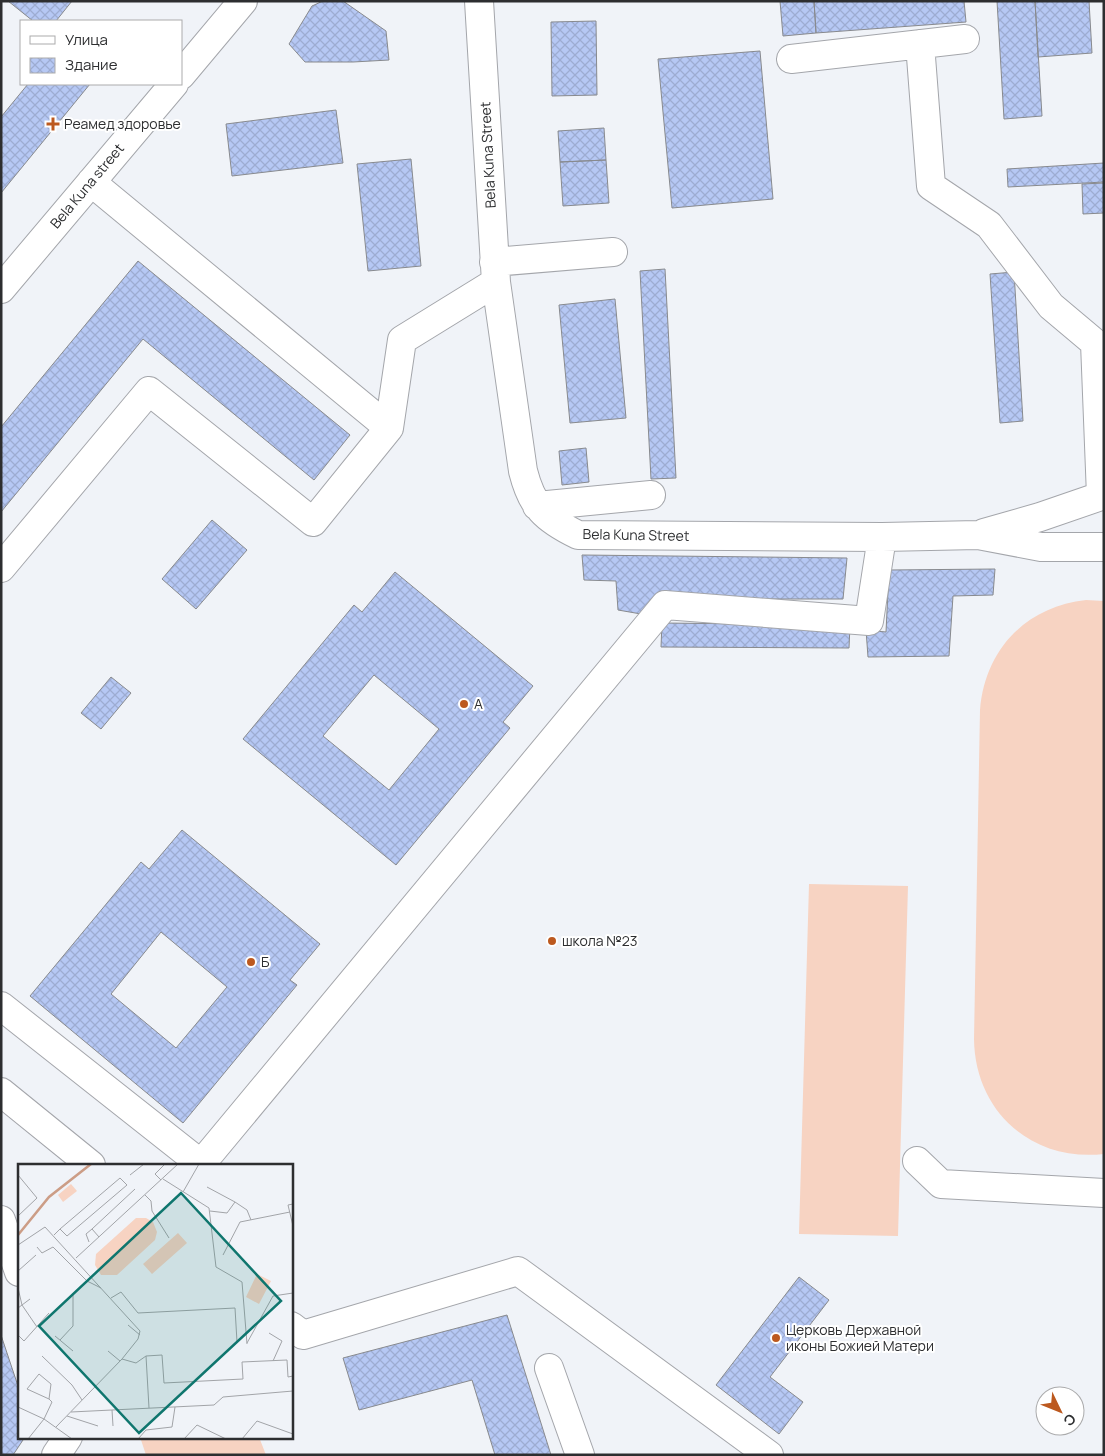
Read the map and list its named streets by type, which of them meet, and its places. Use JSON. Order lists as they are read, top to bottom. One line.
{"streets":{"street":["Bela Kuna Street","Bela Kuna street"]},"places":{"health":["Реамед здоровье"],"other":["А","школа №23","Б","Церковь Державной иконы Божией Матери"]},"legend":["Улица","Здание"],"north":"bottom right"}
